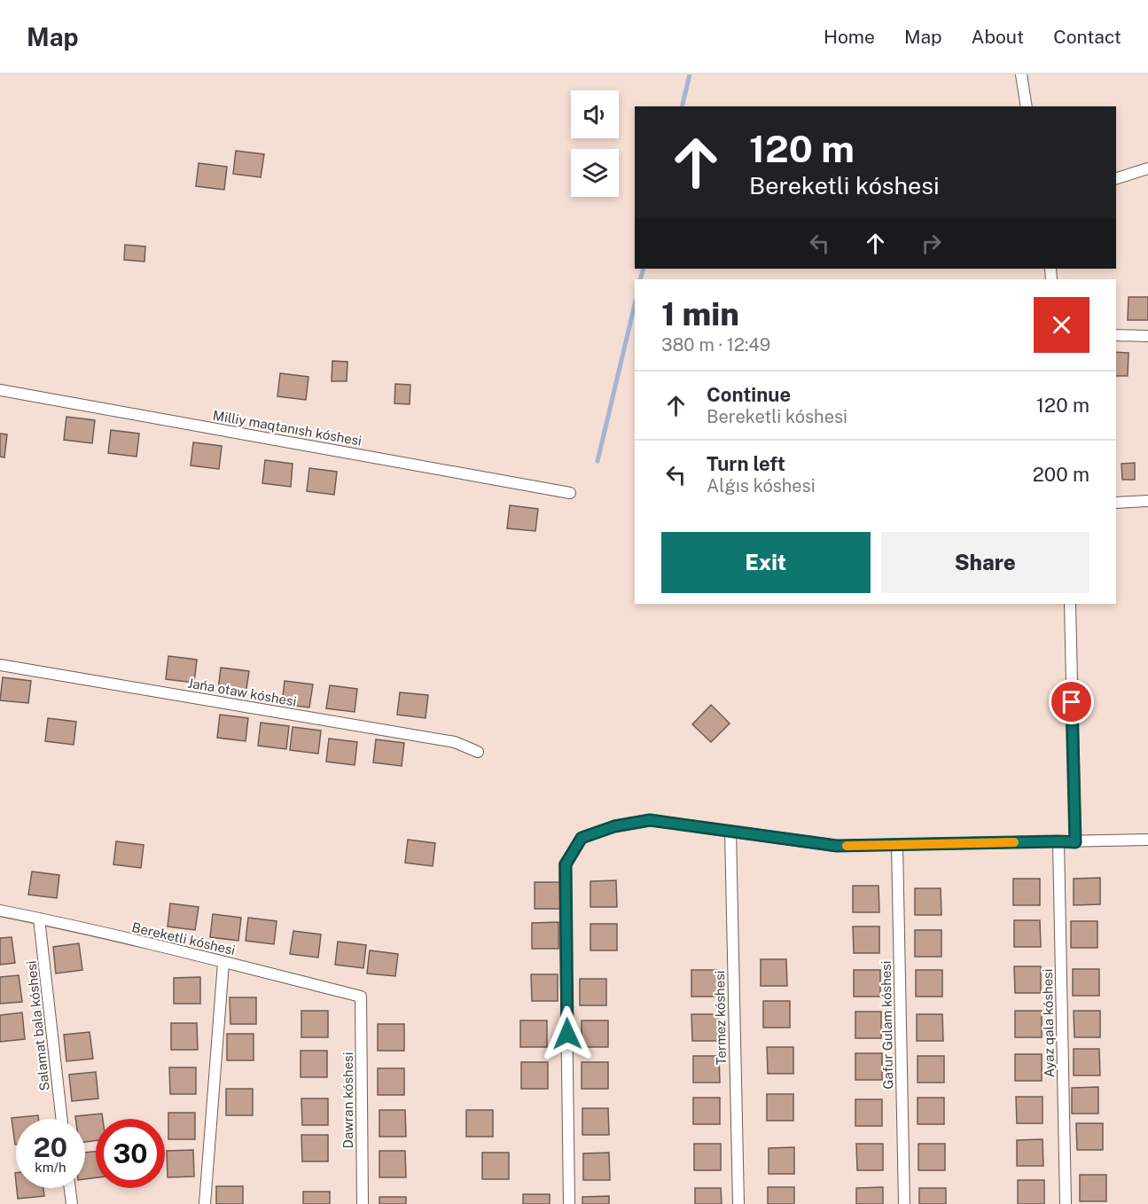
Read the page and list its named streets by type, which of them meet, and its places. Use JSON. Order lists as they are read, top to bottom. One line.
{"streets":{"street":["Milliy maqtanısh kóshesi","Jańa otaw kóshesi","Bereketli kóshesi","Termez kóshesi","Ayaz qala kóshesi","Gafur Gulam kóshesi","Salamat bala kóshesi","Dawran kóshesi"]},"crossings":[["Bereketli kóshesi","Salamat bala kóshesi"],["Bereketli kóshesi","Dawran kóshesi"]],"page":{"header":"Map","nav":["Home","Map","About","Contact"],"turn":["120 m","Bereketli kóshesi"],"heading":["1 min","380 m · 12:49"],"list":[{"name":"Continue","note":"Bereketli kóshesi","value":"120 m"},{"name":"Turn left","note":"Alǵıs kóshesi","value":"200 m"}],"buttons":["Exit","Share"],"speed":"20 km/h","limit":"30"}}
